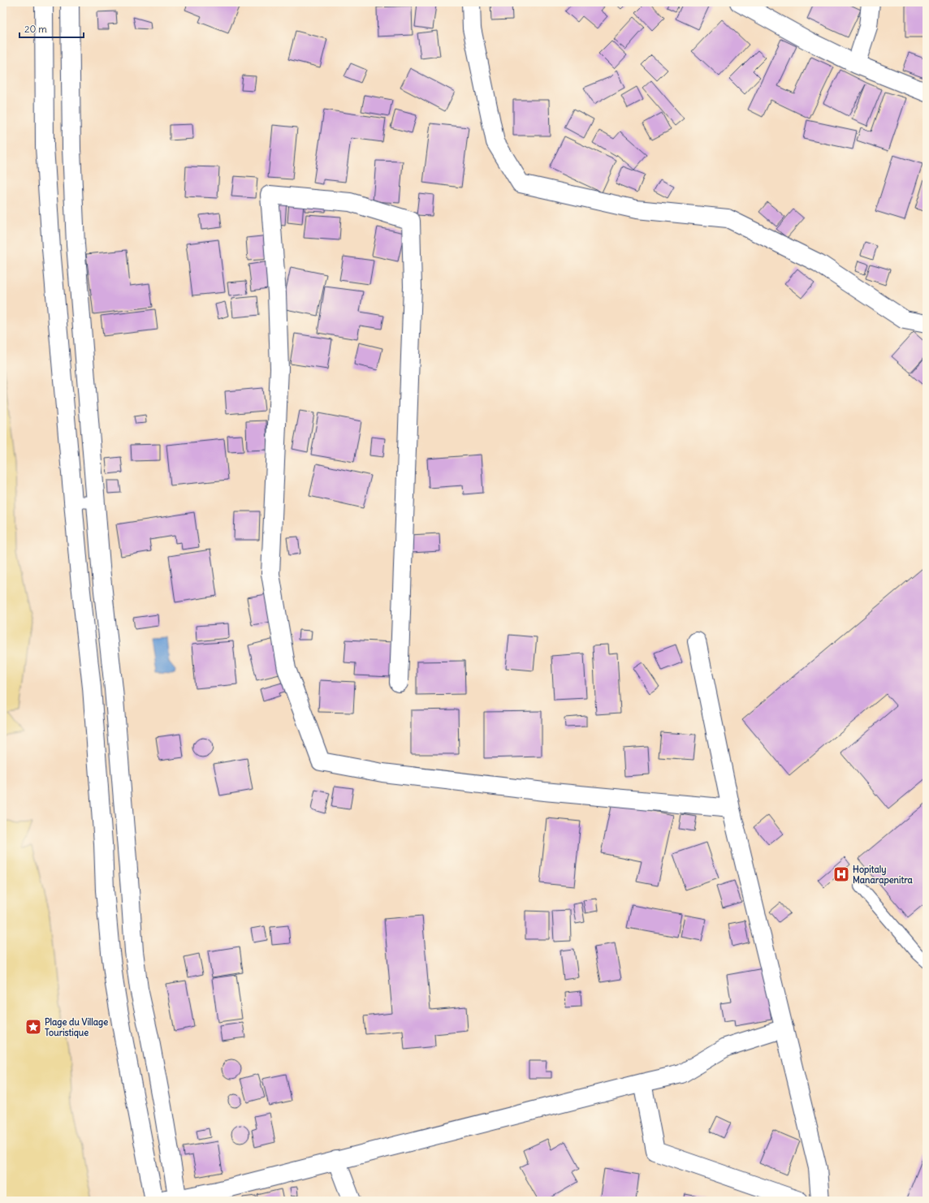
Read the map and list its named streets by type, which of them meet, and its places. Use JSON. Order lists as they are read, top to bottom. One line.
{"places":{"hospital":["Hopitaly Manarapenitra"],"place":["Plage du Village Touristique"]},"scale_bar":"20 m"}
